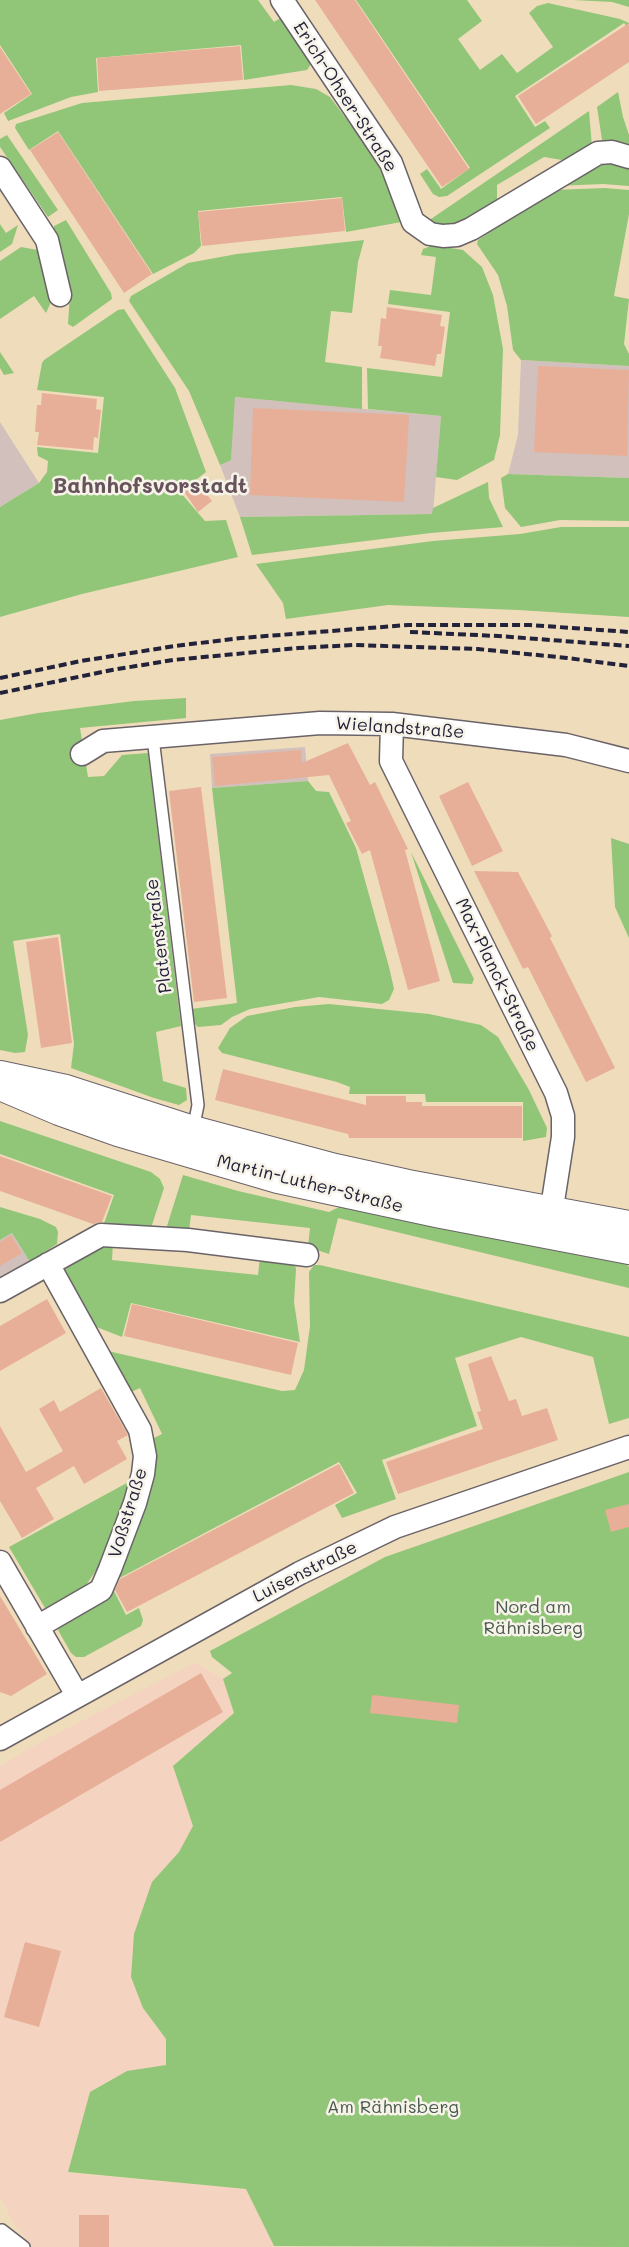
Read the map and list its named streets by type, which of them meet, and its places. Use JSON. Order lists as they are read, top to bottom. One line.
{"streets":{"main road":["Martin-Luther-Straße"],"street":["Erich-Ohser-Straße","Wielandstraße","Max-Planck-Straße","Voßstraße","Luisenstraße"],"lane":["Platenstraße"]},"crossings":[["Wielandstraße","Platenstraße"],["Wielandstraße","Max-Planck-Straße"],["Platenstraße","Martin-Luther-Straße"],["Max-Planck-Straße","Martin-Luther-Straße"]],"districts":["Bahnhofsvorstadt"],"parks":["Nord am Rähnisberg","Am Rähnisberg"]}
